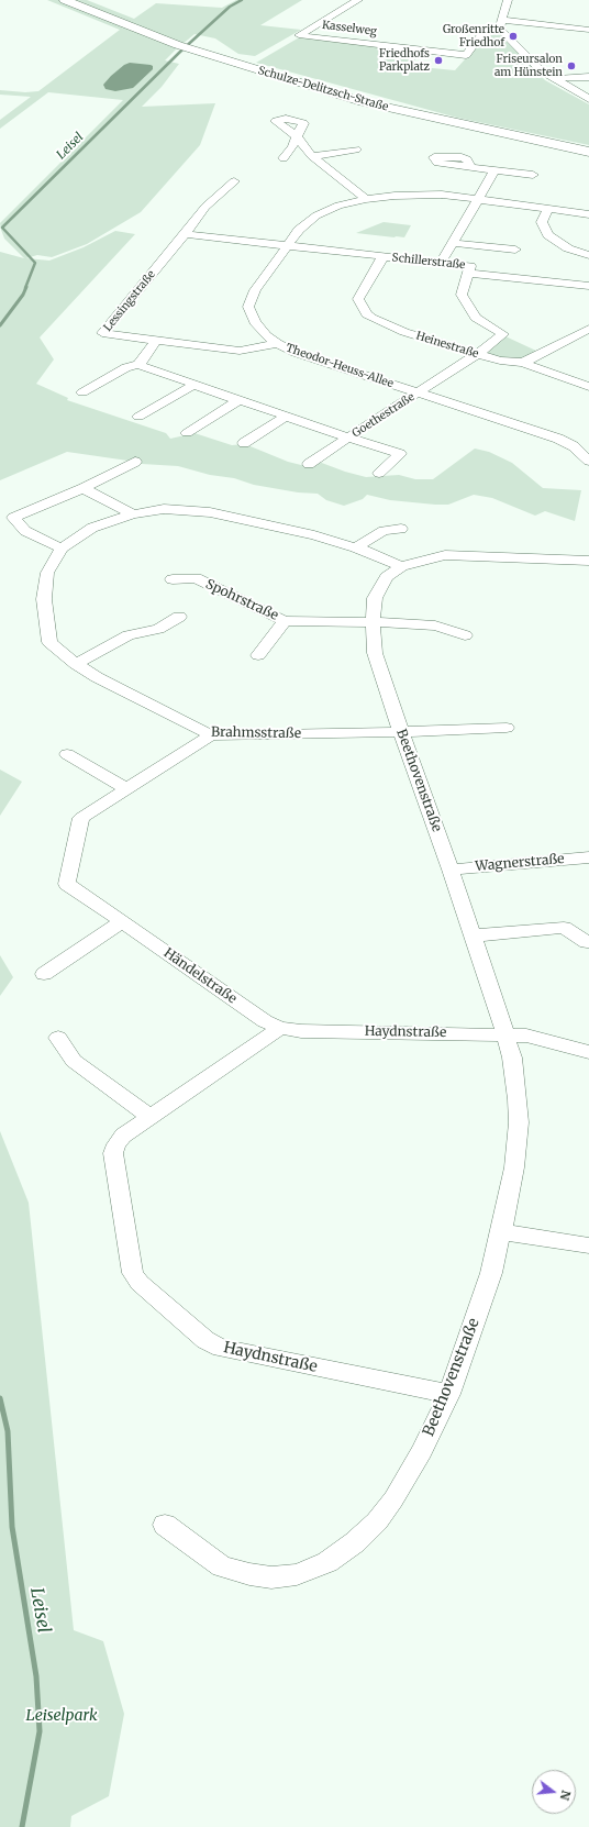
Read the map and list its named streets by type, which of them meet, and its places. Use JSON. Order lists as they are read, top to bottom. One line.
{"streets":{"main road":["Schulze-Delitzsch-Straße"],"street":["Kasselweg","Schillerstraße","Lessingstraße","Heinestraße","Theodor-Heuss-Allee","Goethestraße","Spohrstraße","Brahmsstraße","Beethovenstraße","Wagnerstraße","Händelstraße","Haydnstraße"]},"crossings":[["Schillerstraße","Heinestraße"],["Schillerstraße","Theodor-Heuss-Allee"],["Schillerstraße","Goethestraße"],["Lessingstraße","Theodor-Heuss-Allee"],["Heinestraße","Goethestraße"],["Theodor-Heuss-Allee","Goethestraße"],["Spohrstraße","Beethovenstraße"],["Brahmsstraße","Beethovenstraße"],["Brahmsstraße","Händelstraße"],["Beethovenstraße","Wagnerstraße"],["Beethovenstraße","Haydnstraße"],["Händelstraße","Haydnstraße"]],"water":["Leisel"],"parks":["Leiselpark"],"places":["Großenritte Friedhof","Friedhofs Parkplatz","Friseursalon am Hünstein"],"north":"right"}
